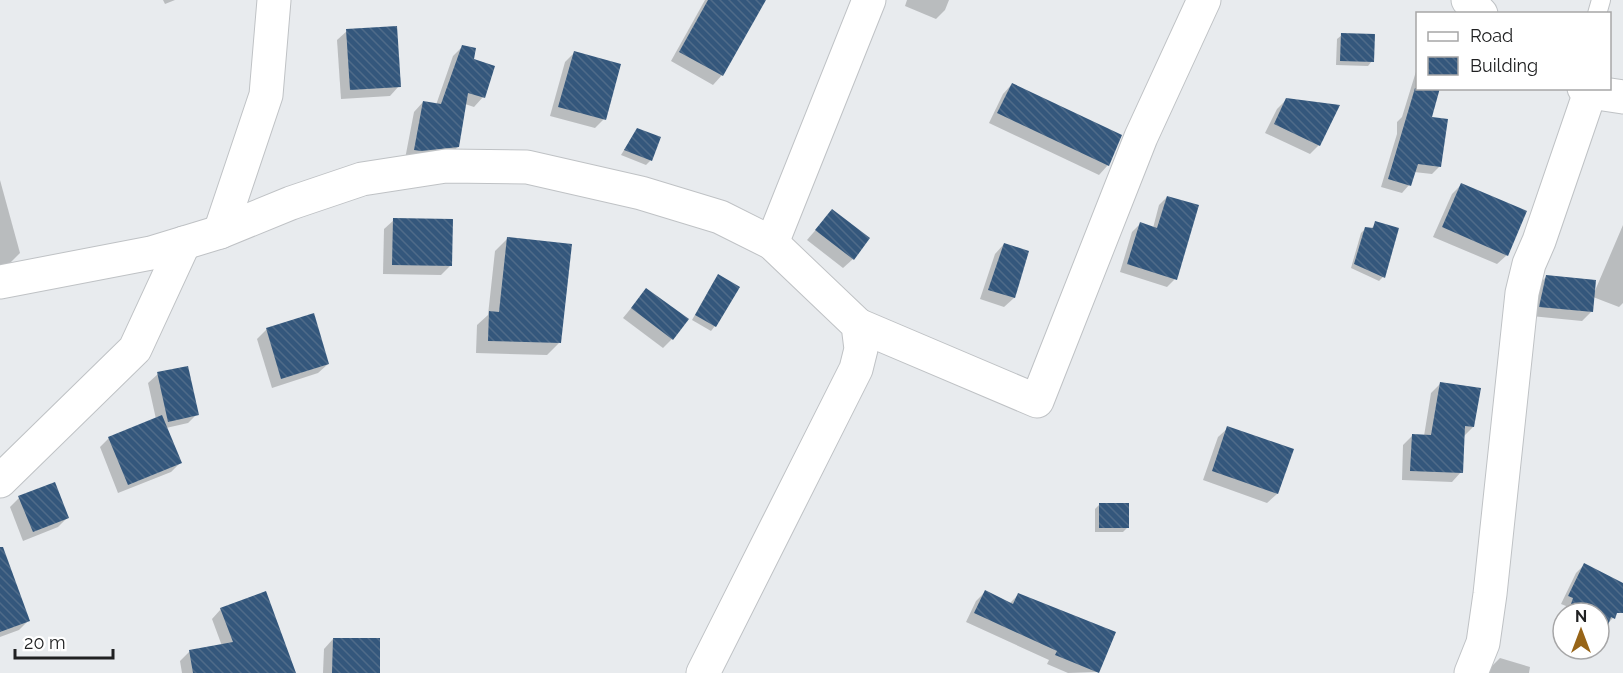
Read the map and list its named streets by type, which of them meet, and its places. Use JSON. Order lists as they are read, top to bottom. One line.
{"legend":["Road","Building"],"scale_bar":"20 m","north":"top"}
